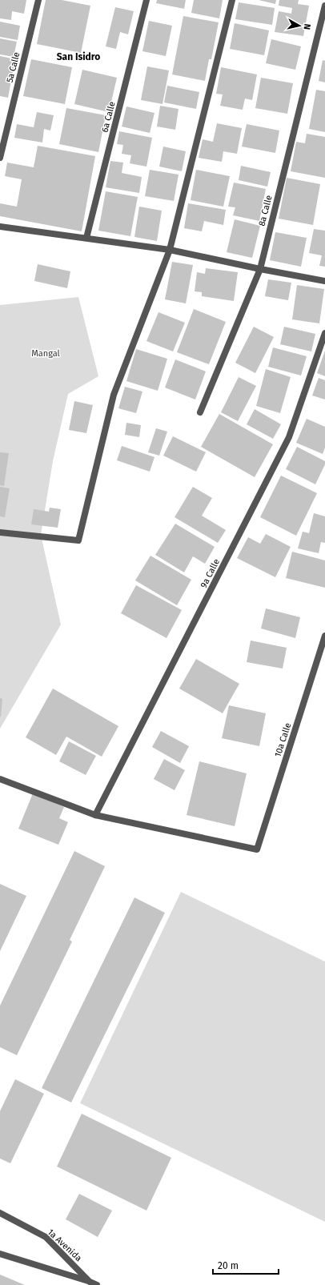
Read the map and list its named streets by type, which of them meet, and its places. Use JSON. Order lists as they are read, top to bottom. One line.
{"streets":{"street":["5a Calle","6a Calle","8a Calle","9a Calle","10a Calle","1a Avenida"]},"crossings":[["9a Calle","10a Calle"]],"districts":["San Isidro"],"parks":["Mangal"],"scale_bar":"20 m","north":"right"}
